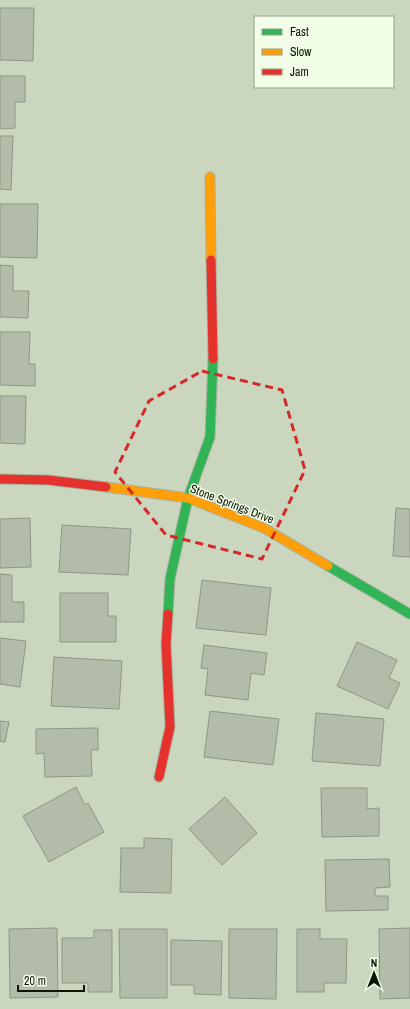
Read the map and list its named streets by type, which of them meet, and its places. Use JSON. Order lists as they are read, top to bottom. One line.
{"streets":{"street":["Stone Springs Drive"]},"legend":["Fast","Slow","Jam"],"scale_bar":"20 m","north":"top"}
